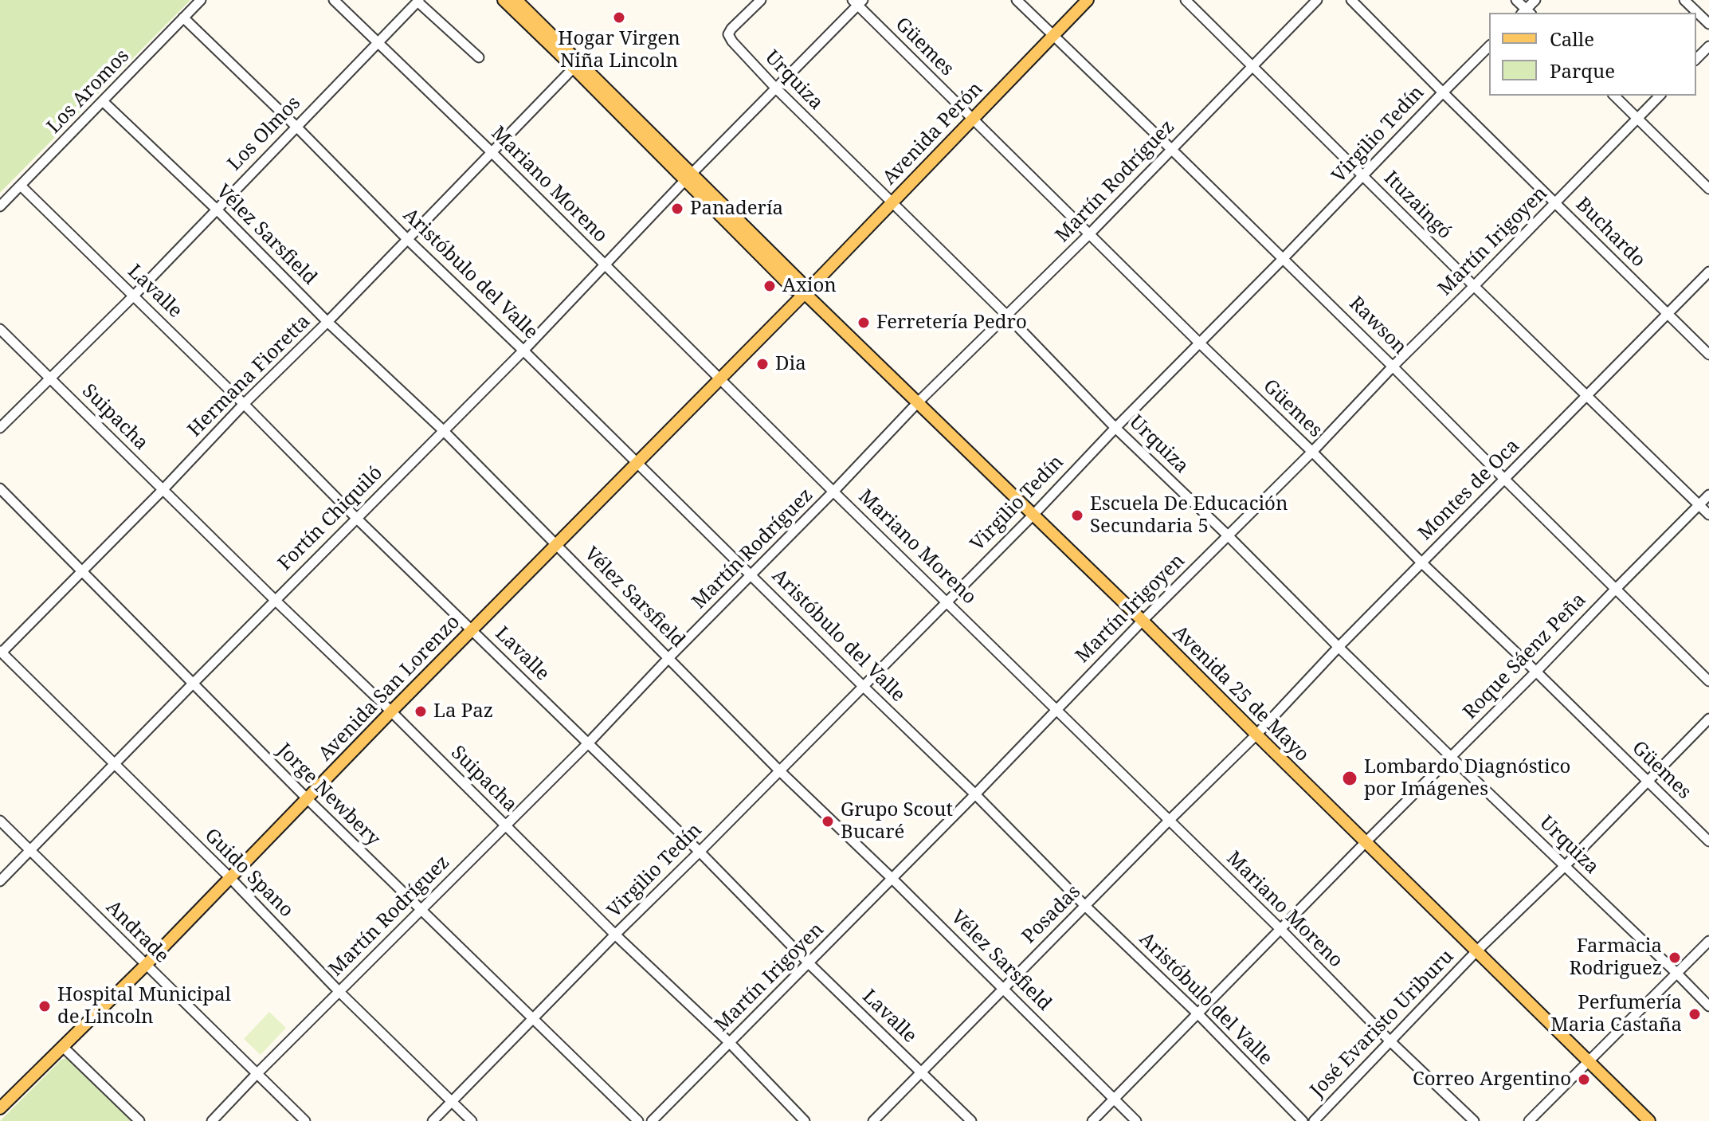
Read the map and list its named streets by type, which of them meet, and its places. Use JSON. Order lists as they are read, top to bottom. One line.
{"streets":{"main road":["Avenida Perón","Avenida San Lorenzo","Avenida 25 de Mayo"],"street":["Güemes","Urquiza","Los Aromos","Los Olmos","Virgilio Tedín","Martín Rodríguez","Mariano Moreno","Ituzaingó","Buchardo","Vélez Sarsfield","Martín Irigoyen","Aristóbulo del Valle","Lavalle","Rawson","Hermana Fioretta","Suipacha","Montes de Oca","Fortín Chiquiló","Roque Sáenz Peña","Jorge Newbery","Guido Spano","Posadas","Andrade","José Evaristo Uriburu"]},"crossings":[["Güemes","Avenida Perón"],["Güemes","Virgilio Tedín"],["Güemes","Martín Rodríguez"],["Güemes","Martín Irigoyen"],["Güemes","Montes de Oca"],["Güemes","Fortín Chiquiló"],["Güemes","Roque Sáenz Peña"],["Güemes","José Evaristo Uriburu"],["Urquiza","Avenida Perón"],["Urquiza","Virgilio Tedín"],["Urquiza","Martín Rodríguez"],["Urquiza","Martín Irigoyen"],["Urquiza","Montes de Oca"],["Urquiza","Fortín Chiquiló"],["Urquiza","Roque Sáenz Peña"],["Urquiza","José Evaristo Uriburu"],["Los Aromos","Vélez Sarsfield"],["Los Aromos","Aristóbulo del Valle"],["Los Aromos","Lavalle"],["Los Olmos","Mariano Moreno"],["Los Olmos","Vélez Sarsfield"],["Los Olmos","Aristóbulo del Valle"],["Los Olmos","Lavalle"],["Los Olmos","Suipacha"],["Avenida Perón","Rawson"],["Avenida Perón","Avenida San Lorenzo"],["Avenida Perón","Avenida 25 de Mayo"],["Virgilio Tedín","Mariano Moreno"],["Virgilio Tedín","Ituzaingó"],["Virgilio Tedín","Buchardo"],["Virgilio Tedín","Vélez Sarsfield"],["Virgilio Tedín","Aristóbulo del Valle"],["Virgilio Tedín","Lavalle"],["Virgilio Tedín","Rawson"],["Virgilio Tedín","Suipacha"],["Virgilio Tedín","Avenida 25 de Mayo"],["Virgilio Tedín","Jorge Newbery"],["Virgilio Tedín","Guido Spano"],["Martín Rodríguez","Mariano Moreno"],["Martín Rodríguez","Ituzaingó"],["Martín Rodríguez","Vélez Sarsfield"],["Martín Rodríguez","Aristóbulo del Valle"],["Martín Rodríguez","Lavalle"],["Martín Rodríguez","Rawson"],["Martín Rodríguez","Suipacha"],["Martín Rodríguez","Avenida 25 de Mayo"],["Martín Rodríguez","Jorge Newbery"],["Martín Rodríguez","Guido Spano"],["Martín Rodríguez","Andrade"],["Mariano Moreno","Martín Irigoyen"],["Mariano Moreno","Hermana Fioretta"],["Mariano Moreno","Fortín Chiquiló"],["Mariano Moreno","Roque Sáenz Peña"],["Mariano Moreno","Avenida San Lorenzo"],["Mariano Moreno","Posadas"],["Mariano Moreno","José Evaristo Uriburu"],["Ituzaingó","Martín Irigoyen"],["Ituzaingó","Montes de Oca"],["Ituzaingó","Roque Sáenz Peña"],["Buchardo","Martín Irigoyen"],["Buchardo","Montes de Oca"],["Vélez Sarsfield","Martín Irigoyen"],["Vélez Sarsfield","Hermana Fioretta"],["Vélez Sarsfield","Fortín Chiquiló"],["Vélez Sarsfield","Roque Sáenz Peña"],["Vélez Sarsfield","Avenida San Lorenzo"],["Vélez Sarsfield","Posadas"],["Martín Irigoyen","Aristóbulo del Valle"],["Martín Irigoyen","Lavalle"],["Martín Irigoyen","Rawson"],["Martín Irigoyen","Suipacha"],["Martín Irigoyen","Avenida 25 de Mayo"],["Aristóbulo del Valle","Hermana Fioretta"],["Aristóbulo del Valle","Fortín Chiquiló"],["Aristóbulo del Valle","Roque Sáenz Peña"],["Aristóbulo del Valle","Avenida San Lorenzo"],["Aristóbulo del Valle","Posadas"],["Lavalle","Hermana Fioretta"],["Lavalle","Fortín Chiquiló"],["Lavalle","Avenida San Lorenzo"],["Lavalle","Posadas"],["Rawson","Montes de Oca"],["Rawson","Roque Sáenz Peña"],["Hermana Fioretta","Suipacha"],["Hermana Fioretta","Avenida 25 de Mayo"],["Hermana Fioretta","Jorge Newbery"],["Hermana Fioretta","Guido Spano"],["Suipacha","Fortín Chiquiló"],["Suipacha","Avenida San Lorenzo"],["Montes de Oca","Avenida 25 de Mayo"],["Montes de Oca","Posadas"],["Fortín Chiquiló","Avenida 25 de Mayo"],["Fortín Chiquiló","Jorge Newbery"],["Fortín Chiquiló","Guido Spano"],["Fortín Chiquiló","Andrade"],["Roque Sáenz Peña","Avenida 25 de Mayo"],["Avenida San Lorenzo","Avenida 25 de Mayo"],["Avenida San Lorenzo","Jorge Newbery"],["Avenida San Lorenzo","Guido Spano"],["Avenida San Lorenzo","Andrade"],["Avenida 25 de Mayo","Posadas"],["Avenida 25 de Mayo","José Evaristo Uriburu"]],"places":["Hogar Virgen Niña Lincoln","Panadería","Axion","Ferretería Pedro","Dia","Escuela De Educación Secundaria 5","La Paz","Lombardo Diagnóstico por Imágenes","Grupo Scout Bucaré","Farmacia Rodriguez","Hospital Municipal de Lincoln","Perfumería Maria Castaña","Correo Argentino"],"legend":["Calle","Parque"]}
